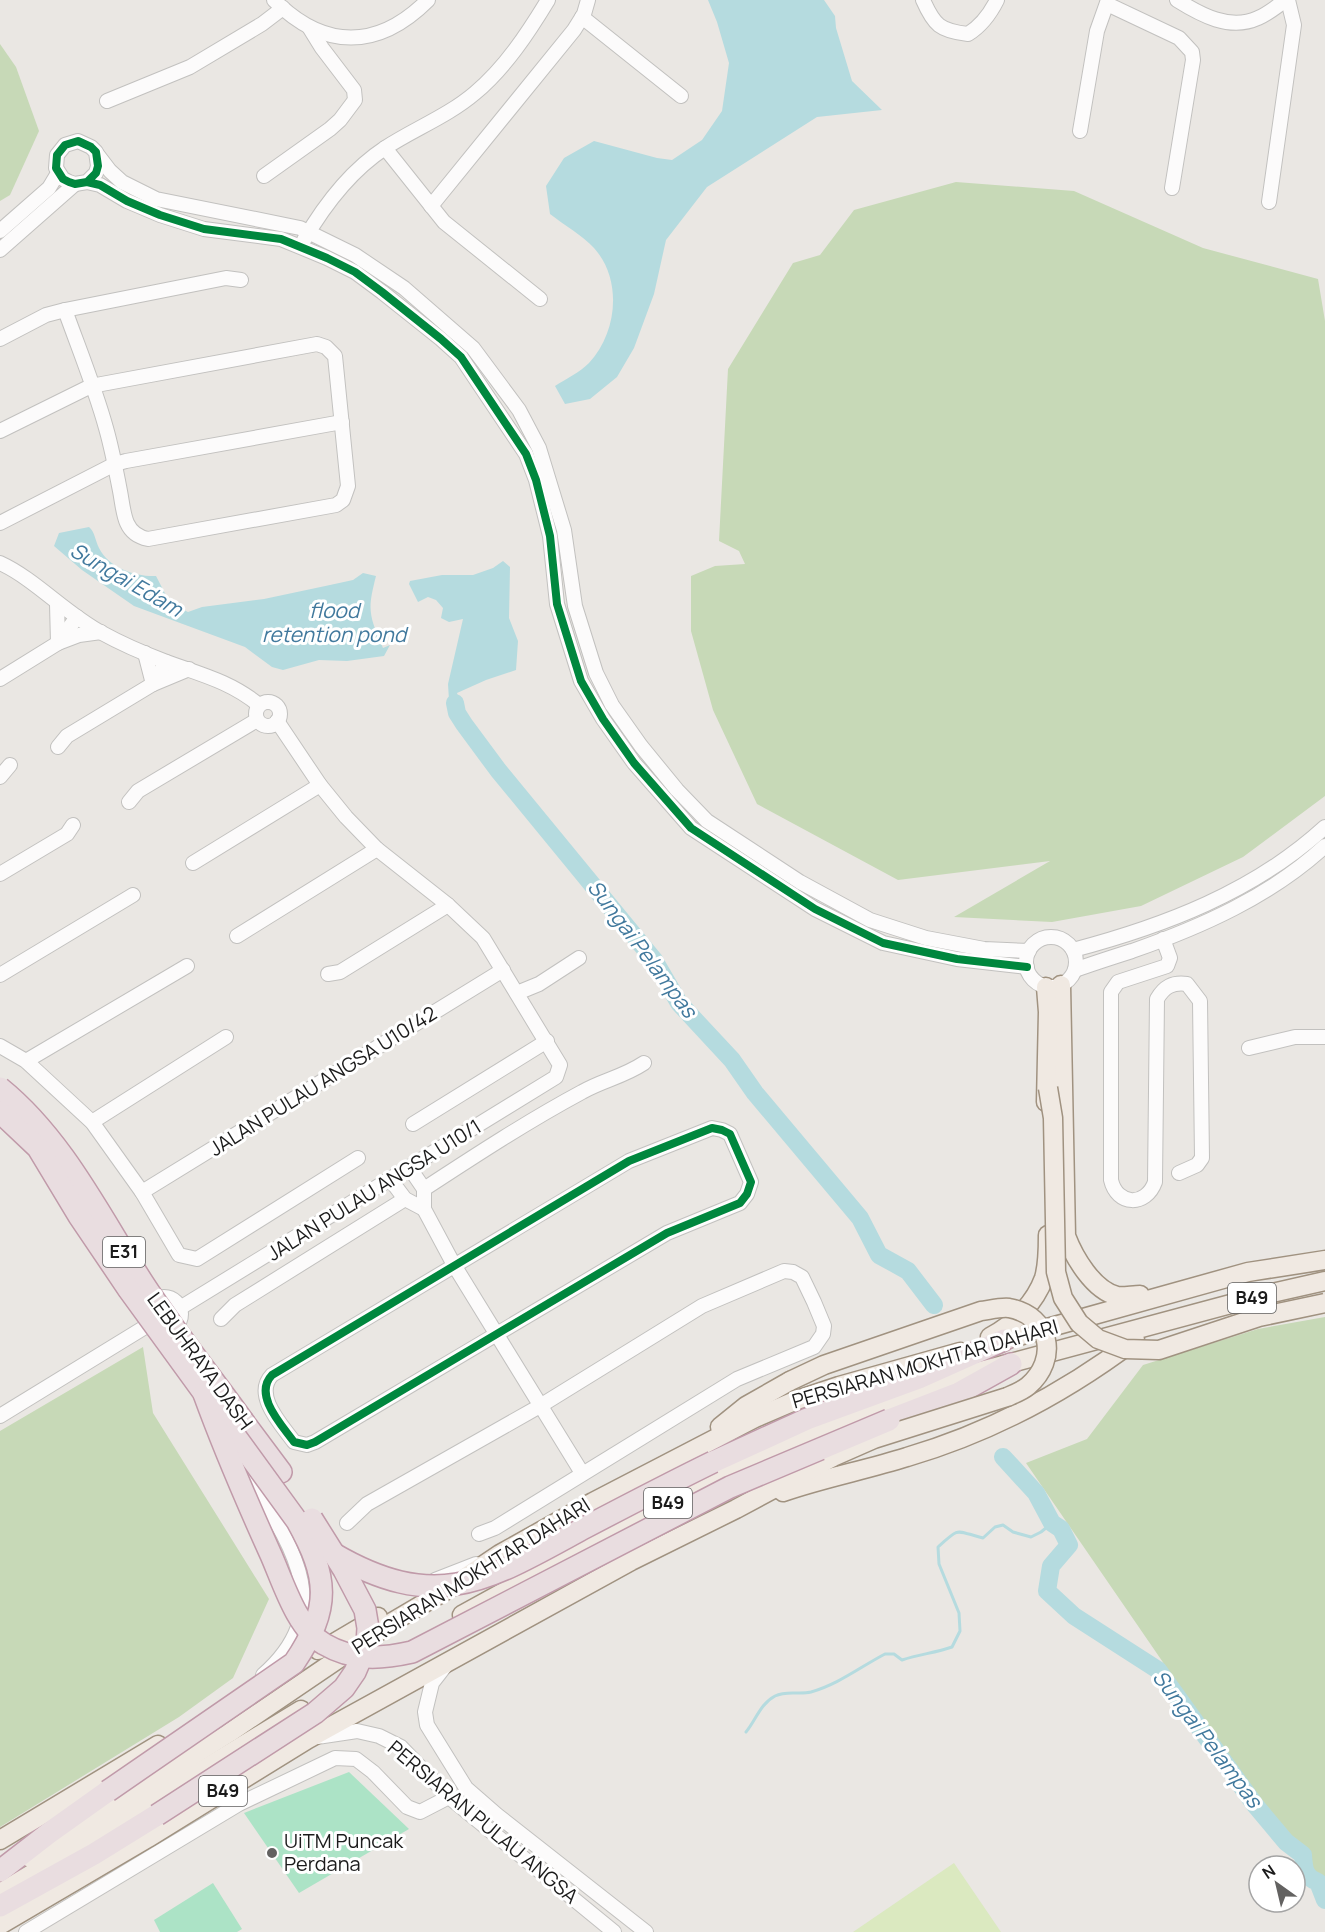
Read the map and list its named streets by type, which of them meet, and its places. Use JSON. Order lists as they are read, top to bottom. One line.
{"streets":{"highway":["E31","LEBUHRAYA DASH"],"main road":["B49","PERSIARAN MOKHTAR DAHARI"],"street":["JALAN PULAU ANGSA U10/42","JALAN PULAU ANGSA U10/1","PERSIARAN PULAU ANGSA"]},"crossings":[["B49","PERSIARAN MOKHTAR DAHARI"],["B49","PERSIARAN PULAU ANGSA"]],"water":["Sungai Edam","flood retention pond","Sungai Pelampas"],"places":["UiTM Puncak Perdana"],"north":"top left"}
